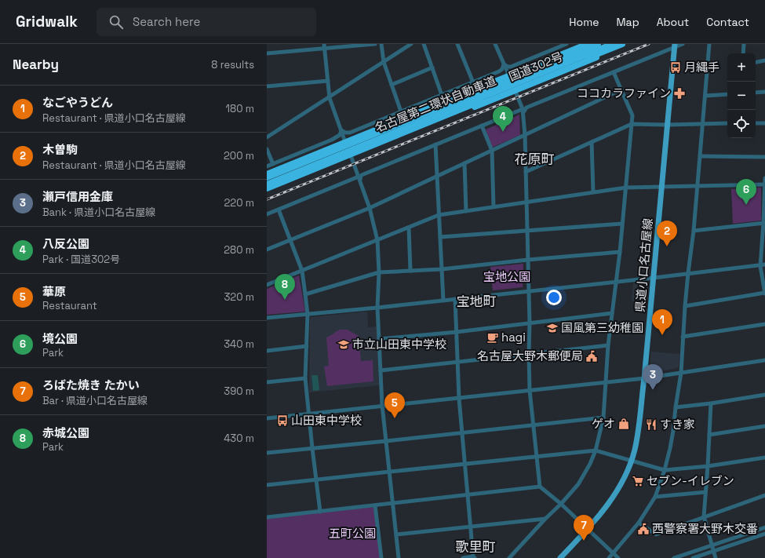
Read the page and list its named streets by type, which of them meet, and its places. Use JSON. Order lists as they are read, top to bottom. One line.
{"streets":{"highway":["国道302号","名古屋第二環状自動車道"],"main road":["県道小口名古屋線"]},"districts":["花原町","宝地町","歌里町"],"parks":["宝地公園","五町公園"],"places":{"bus stop":["月縄手","山田東中学校"],"pharmacy":["ココカラファイン"],"school or university":["国風第三幼稚園","市立山田東中学校"],"cafe":["hagi"],"public building":["名古屋大野木郵便局","西警察署大野木交番"],"shop":["ゲオ"],"restaurant":["すき家"],"supermarket":["セブン-イレブン"]},"page":{"header":"Gridwalk","search":"Search here","nav":["Home","Map","About","Contact"],"heading":["Nearby","8 results"],"map_buttons":["+","−"],"list":[{"mark":"1","name":"なごやうどん","note":"Restaurant · 県道小口名古屋線","value":"180 m"},{"mark":"2","name":"木曽駒","note":"Restaurant · 県道小口名古屋線","value":"200 m"},{"mark":"3","name":"瀬戸信用金庫","note":"Bank · 県道小口名古屋線","value":"220 m"},{"mark":"4","name":"八反公園","note":"Park · 国道302号","value":"280 m"},{"mark":"5","name":"華原","note":"Restaurant","value":"320 m"},{"mark":"6","name":"境公園","note":"Park","value":"340 m"},{"mark":"7","name":"ろばた焼き たかい","note":"Bar · 県道小口名古屋線","value":"390 m"},{"mark":"8","name":"赤城公園","note":"Park","value":"430 m"}],"pins":["4","6","2","8","1","3","5","7"]}}
